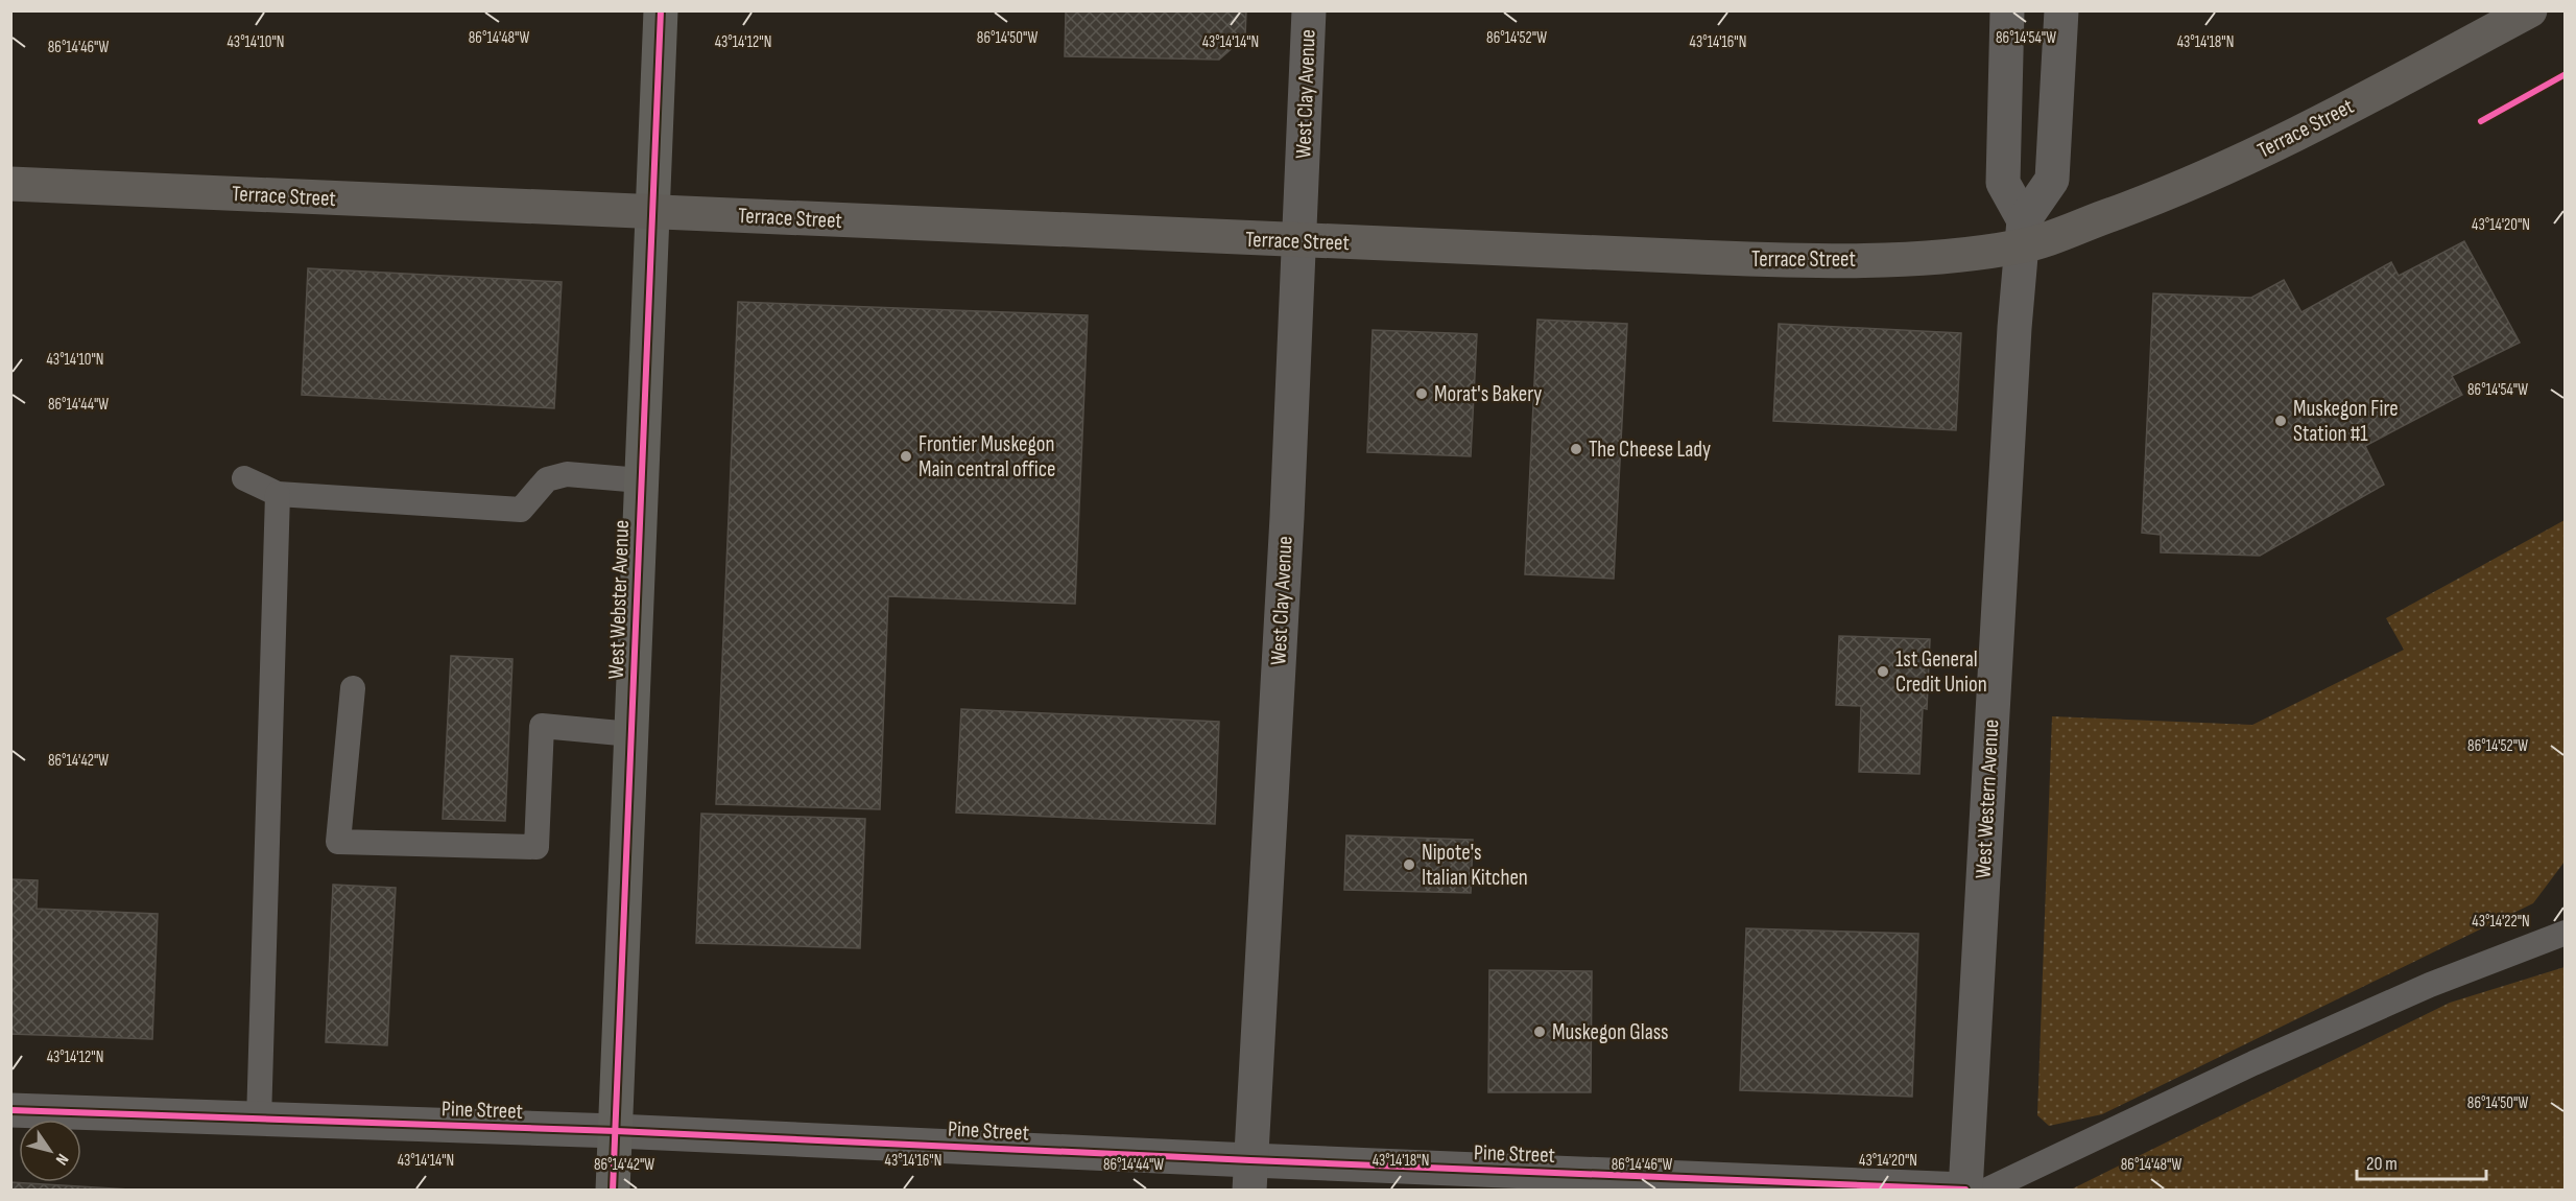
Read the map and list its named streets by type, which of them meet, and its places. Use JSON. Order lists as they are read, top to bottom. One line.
{"streets":{"main road":["Terrace Street","West Webster Avenue"],"street":["West Clay Avenue","West Western Avenue","Pine Street"]},"crossings":[["West Clay Avenue","Terrace Street"],["West Clay Avenue","Pine Street"],["Terrace Street","West Webster Avenue"],["Terrace Street","West Western Avenue"],["West Webster Avenue","Pine Street"],["West Western Avenue","Pine Street"]],"places":["Morat's Bakery","Muskegon Fire Station #1","The Cheese Lady","Frontier Muskegon Main central office","1st General Credit Union","Nipote's Italian Kitchen","Muskegon Glass"],"scale_bar":"20 m","north":"bottom right","coordinates":["86°14'48\"W","86°14'50\"W","86°14'52\"W","86°14'54\"W","43°14'10\"N","43°14'12\"N","43°14'14\"N","43°14'16\"N","43°14'18\"N","86°14'46\"W","43°14'20\"N","86°14'44\"W","86°14'42\"W","43°14'22\"N"]}
